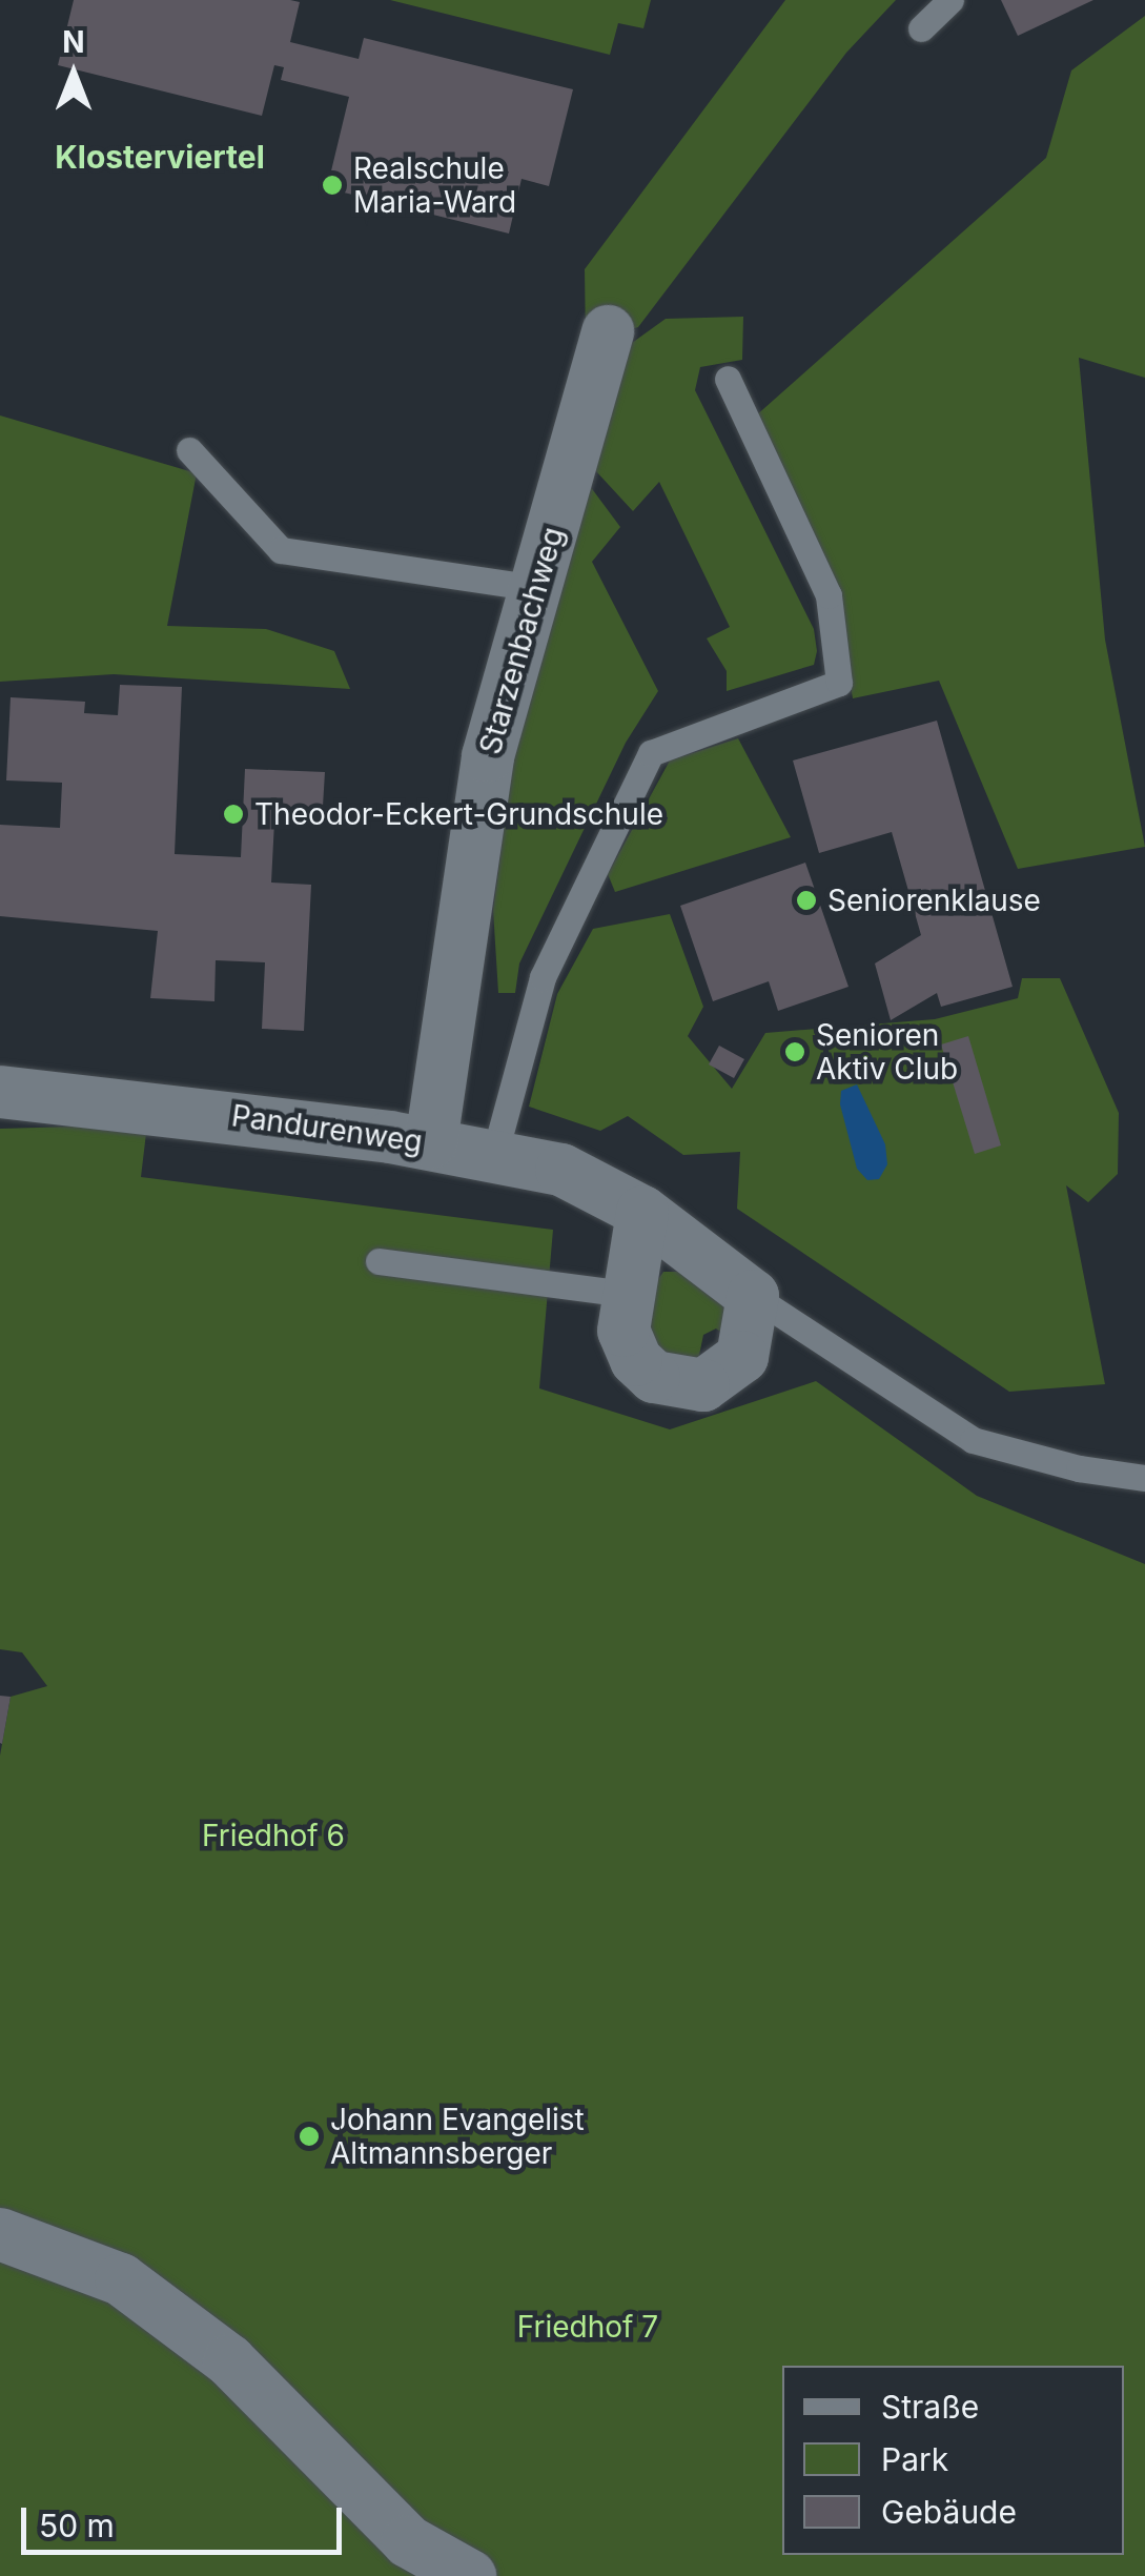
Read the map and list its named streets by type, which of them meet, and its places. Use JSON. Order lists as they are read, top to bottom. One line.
{"streets":{"street":["Starzenbachweg","Pandurenweg"]},"crossings":[["Starzenbachweg","Pandurenweg"]],"districts":["Klosterviertel"],"parks":["Friedhof 6","Friedhof 7"],"places":["Realschule Maria-Ward","Theodor-Eckert-Grundschule","Seniorenklause","Senioren Aktiv Club","Johann Evangelist Altmannsberger"],"legend":["Straße","Park","Gebäude"],"scale_bar":"50 m","north":"top"}
